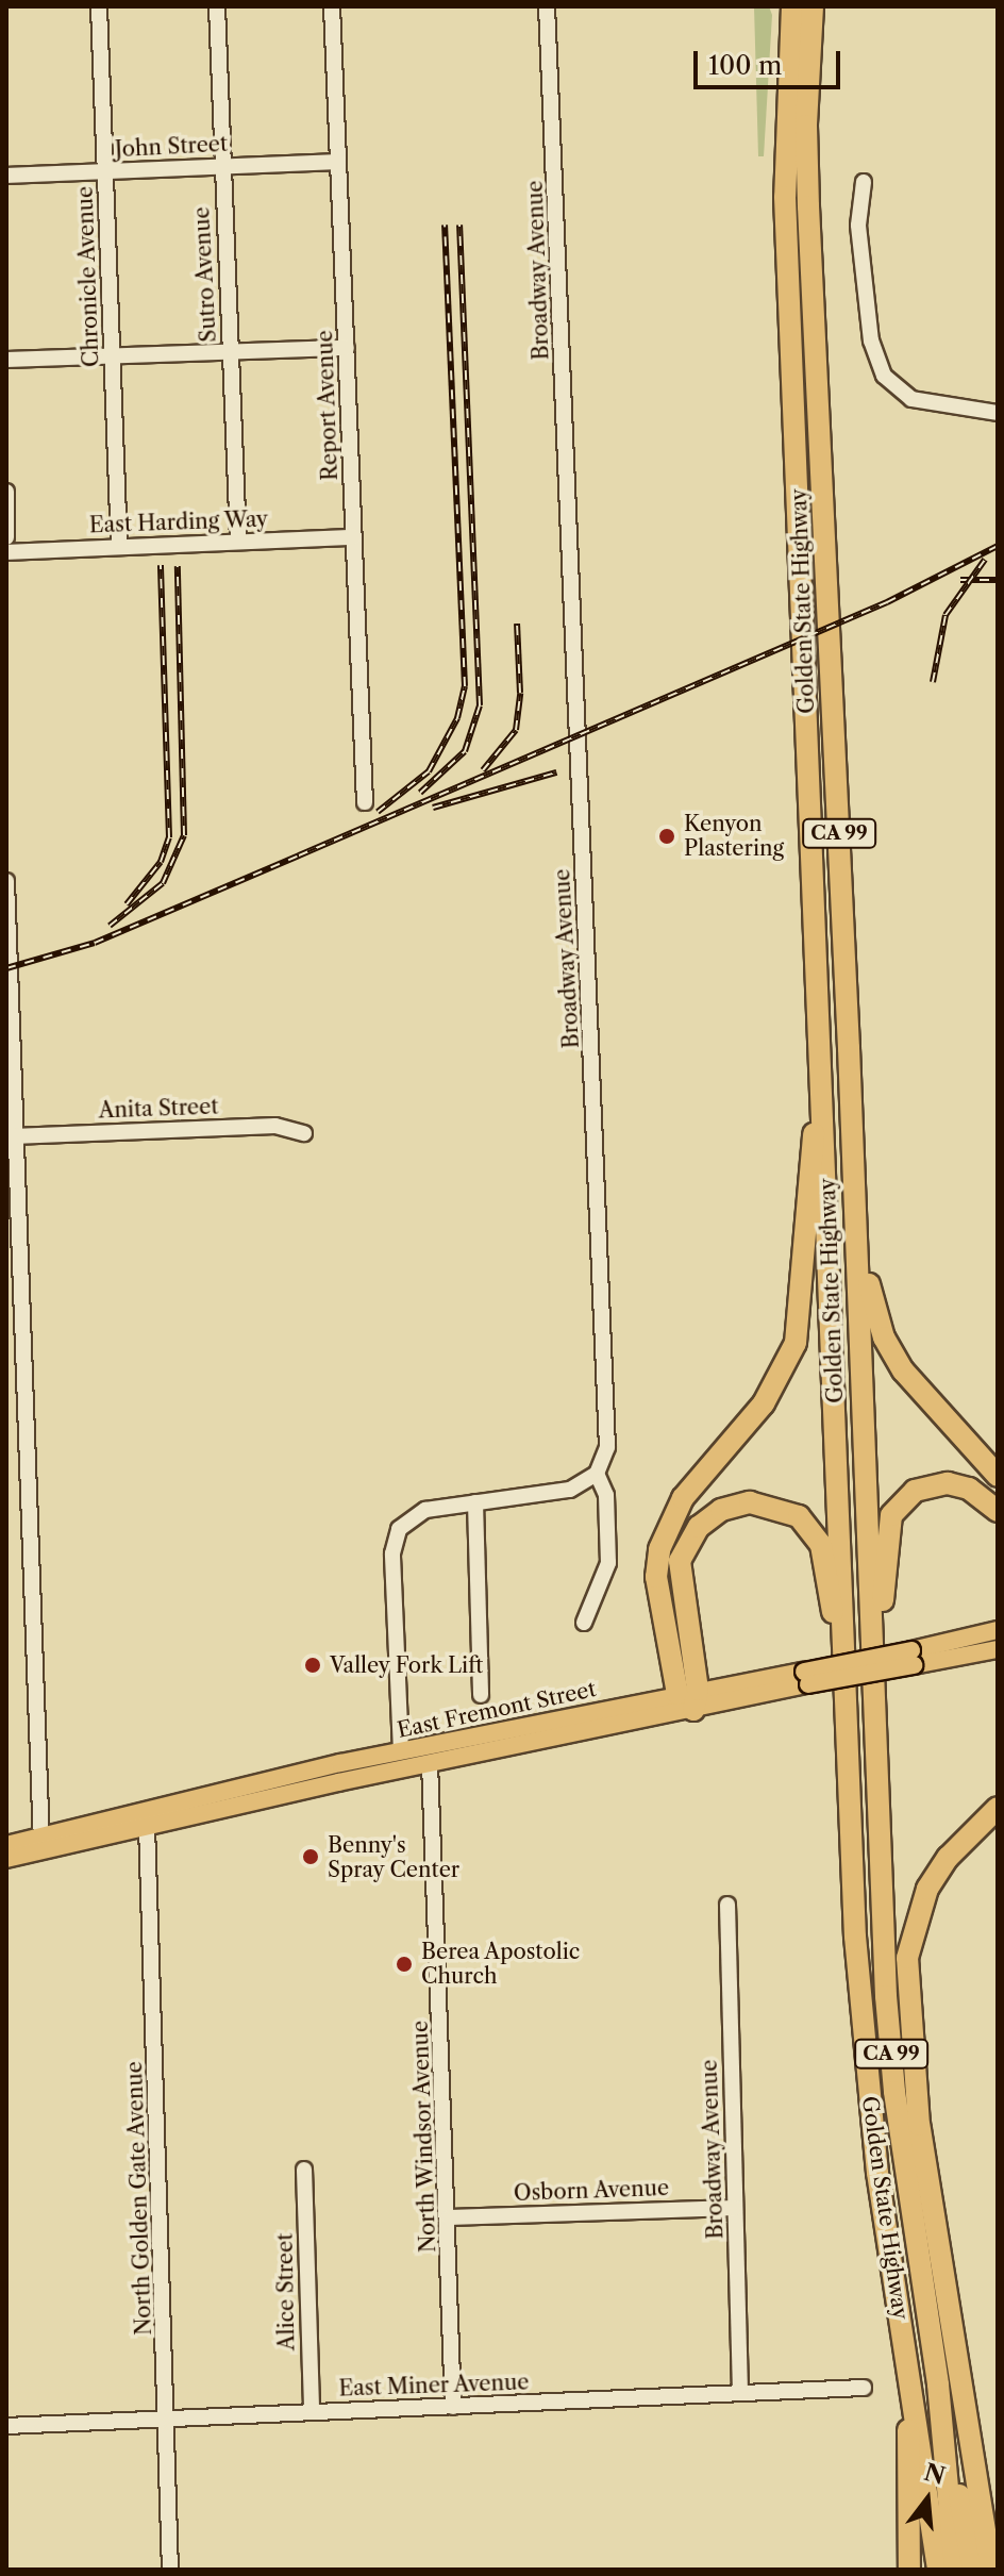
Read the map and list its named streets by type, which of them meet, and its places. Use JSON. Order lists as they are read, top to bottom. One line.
{"streets":{"highway":["Golden State Highway","CA 99"],"main road":["East Fremont Street"],"street":["John Street","Broadway Avenue","Sutro Avenue","Chronicle Avenue","Report Avenue","East Harding Way","Anita Street","North Windsor Avenue","Osborn Avenue","North Golden Gate Avenue","Alice Street","East Miner Avenue"]},"crossings":[["John Street","Sutro Avenue"],["John Street","Chronicle Avenue"],["John Street","Report Avenue"],["Broadway Avenue","Osborn Avenue"],["Broadway Avenue","East Miner Avenue"],["Sutro Avenue","East Harding Way"],["Chronicle Avenue","East Harding Way"],["Report Avenue","East Harding Way"],["East Fremont Street","North Windsor Avenue"],["East Fremont Street","North Golden Gate Avenue"],["North Windsor Avenue","Osborn Avenue"],["North Windsor Avenue","East Miner Avenue"],["North Golden Gate Avenue","East Miner Avenue"],["Alice Street","East Miner Avenue"]],"places":["Kenyon Plastering","Valley Fork Lift","Benny's Spray Center","Berea Apostolic Church"],"scale_bar":"100 m","north":"top"}
